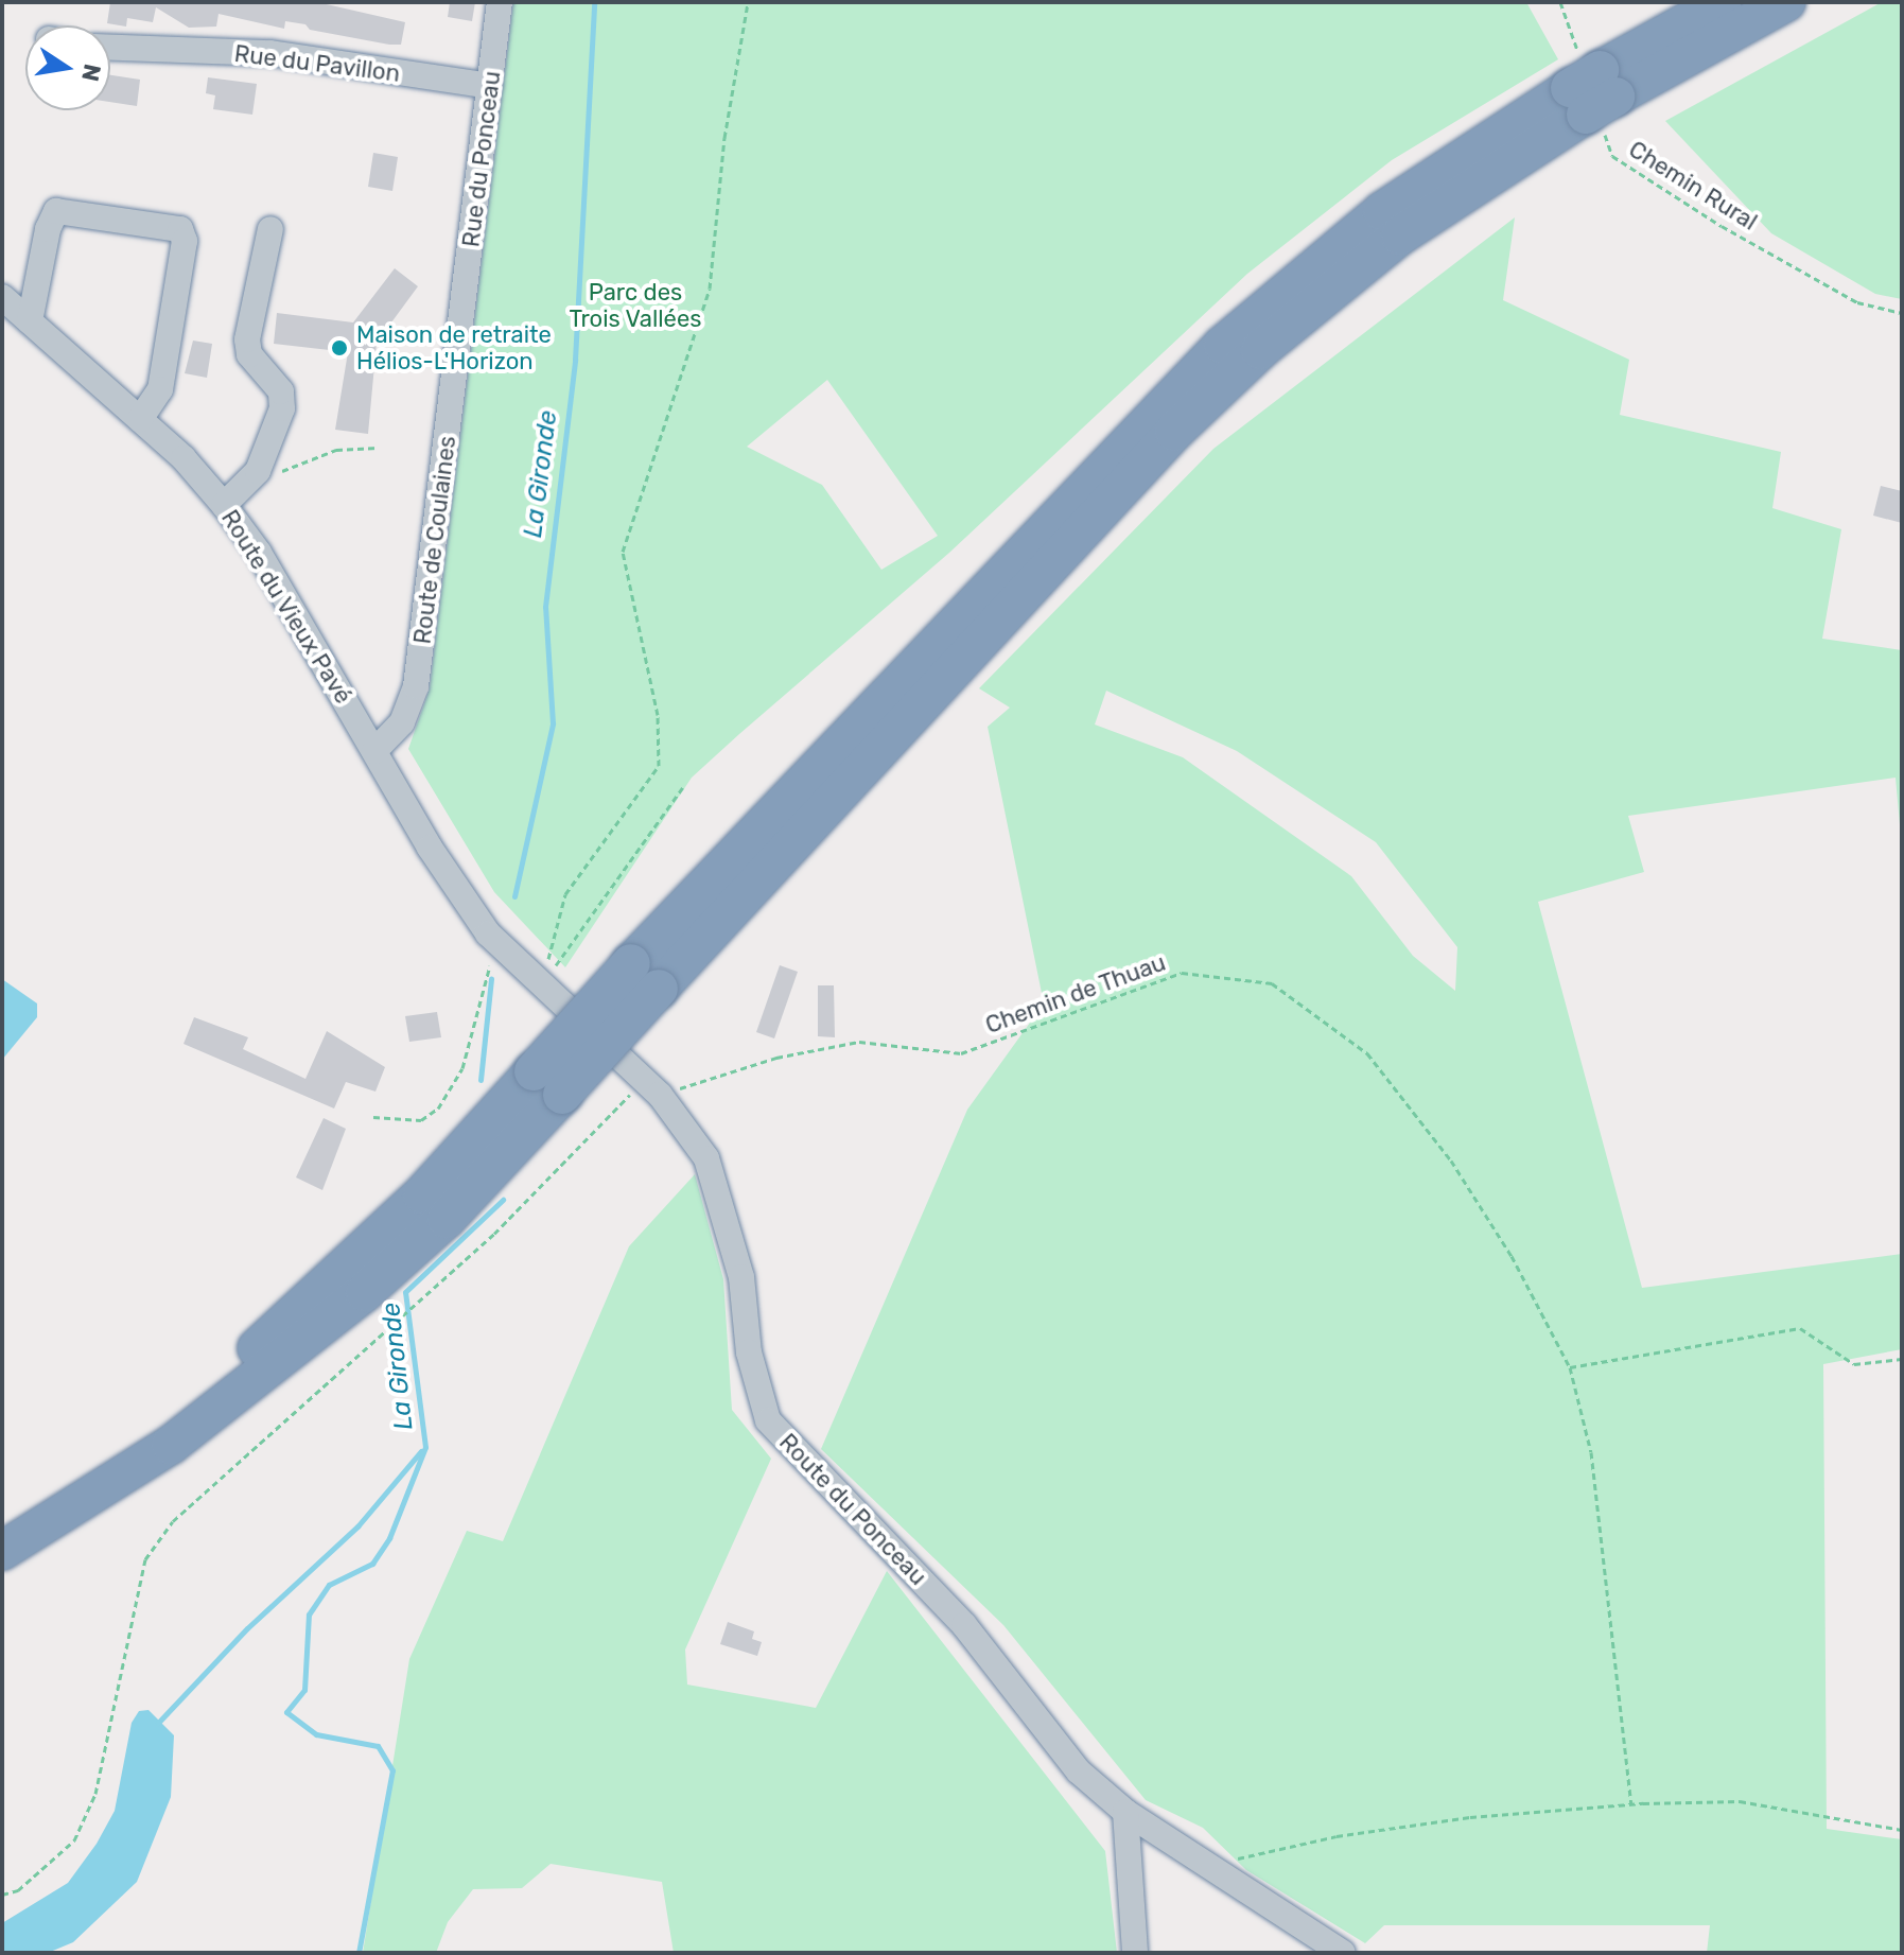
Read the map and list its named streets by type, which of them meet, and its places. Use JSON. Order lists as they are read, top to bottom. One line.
{"streets":{"street":["Rue du Pavillon","Rue du Ponceau","Route de Coulaines","Route du Vieux Pavé","Route du Ponceau"],"path":["Chemin Rural","Chemin de Thuau"]},"crossings":[["Rue du Pavillon","Rue du Ponceau"],["Rue du Ponceau","Route de Coulaines"],["Route de Coulaines","Route du Vieux Pavé"],["Route de Coulaines","Route du Ponceau"],["Route du Vieux Pavé","Route du Ponceau"],["Chemin de Thuau","Route du Ponceau"]],"water":["La Gironde"],"parks":["Parc des Trois Vallées"],"places":["Maison de retraite Hélios-L'Horizon"],"north":"right"}
